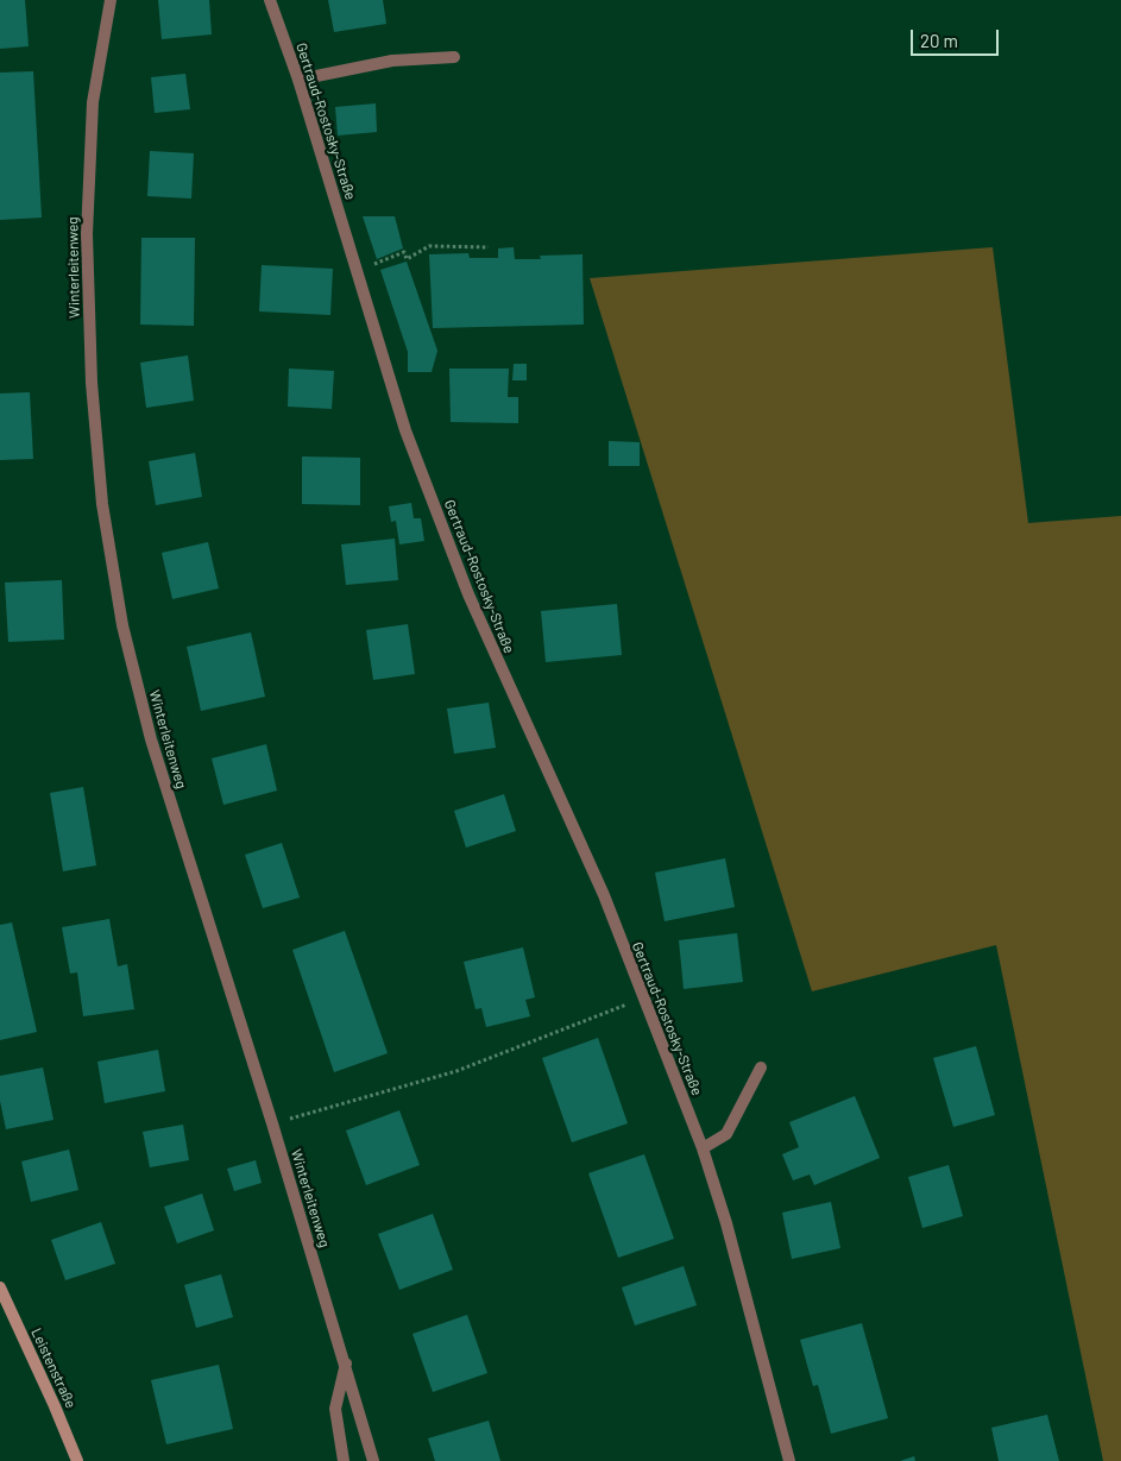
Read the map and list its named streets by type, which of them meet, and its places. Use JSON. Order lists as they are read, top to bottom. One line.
{"streets":{"main road":["Leistenstraße"],"street":["Gertraud-Rostosky-Straße","Winterleitenweg"]},"scale_bar":"20 m"}
